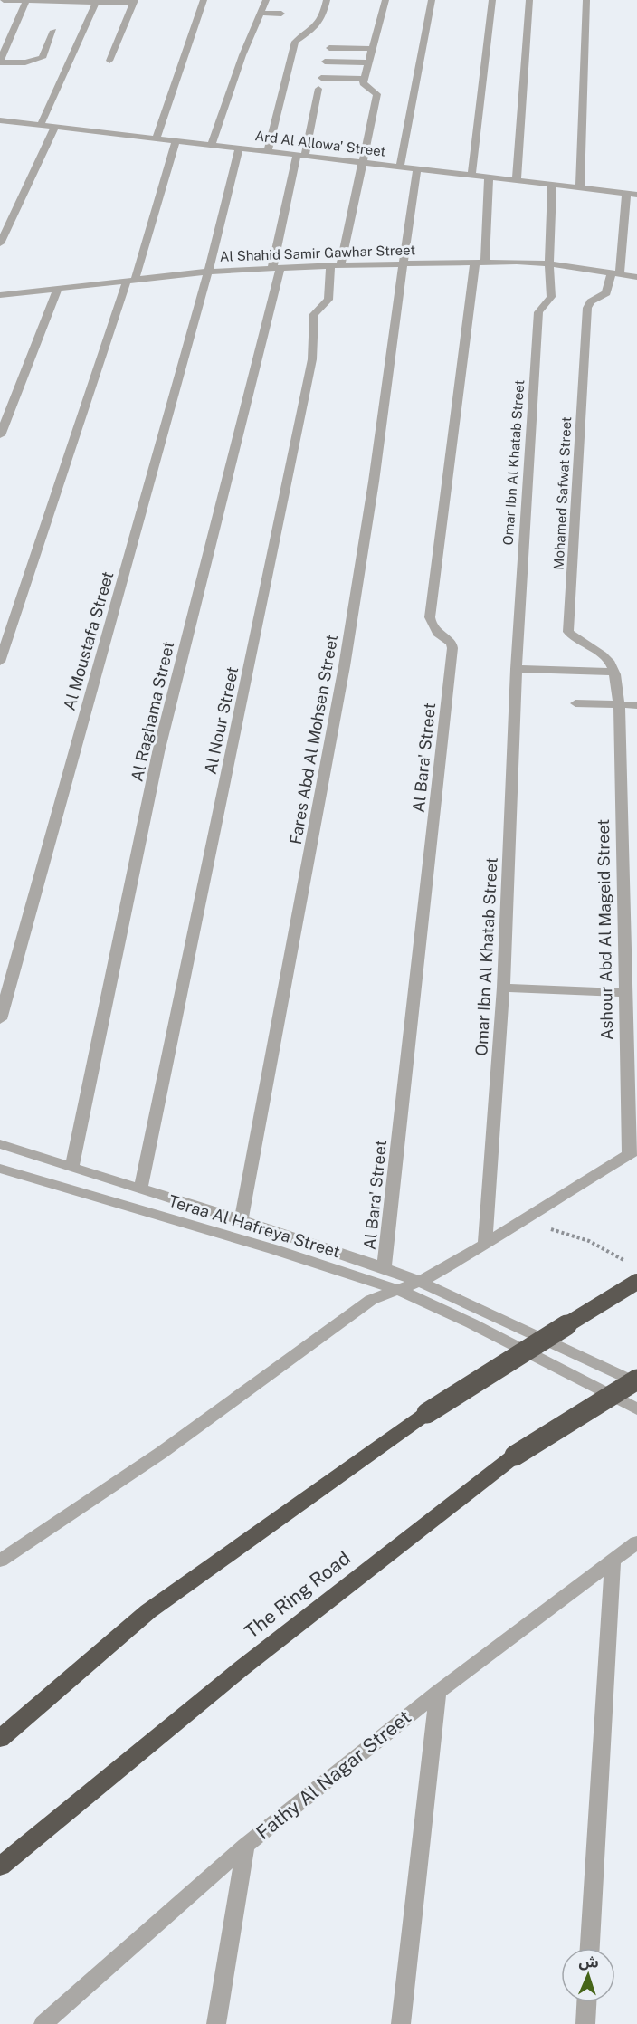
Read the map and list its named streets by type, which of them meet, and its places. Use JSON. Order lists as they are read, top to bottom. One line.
{"streets":{"highway":["The Ring Road"],"street":["Ard Al Allowa' Street","Al Shahid Samir Gawhar Street","Omar Ibn Al Khatab Street","Mohamed Safwat Street","Al Moustafa Street","Al Raghama Street","Al Nour Street","Fares Abd Al Mohsen Street","Al Bara' Street","Ashour Abd Al Mageid Street","Teraa Al Hafreya Street","Fathy Al Nagar Street"]},"crossings":[["Ard Al Allowa' Street","Omar Ibn Al Khatab Street"],["Ard Al Allowa' Street","Al Moustafa Street"],["Ard Al Allowa' Street","Al Raghama Street"],["Ard Al Allowa' Street","Al Nour Street"],["Ard Al Allowa' Street","Fares Abd Al Mohsen Street"],["Ard Al Allowa' Street","Al Bara' Street"],["Al Shahid Samir Gawhar Street","Omar Ibn Al Khatab Street"],["Al Shahid Samir Gawhar Street","Mohamed Safwat Street"],["Al Shahid Samir Gawhar Street","Al Moustafa Street"],["Al Shahid Samir Gawhar Street","Al Raghama Street"],["Al Shahid Samir Gawhar Street","Al Nour Street"],["Al Shahid Samir Gawhar Street","Fares Abd Al Mohsen Street"],["Al Shahid Samir Gawhar Street","Al Bara' Street"],["Al Raghama Street","Teraa Al Hafreya Street"],["Al Nour Street","Teraa Al Hafreya Street"],["Fares Abd Al Mohsen Street","Teraa Al Hafreya Street"],["Al Bara' Street","Teraa Al Hafreya Street"],["Teraa Al Hafreya Street","The Ring Road"]],"north":"top"}
